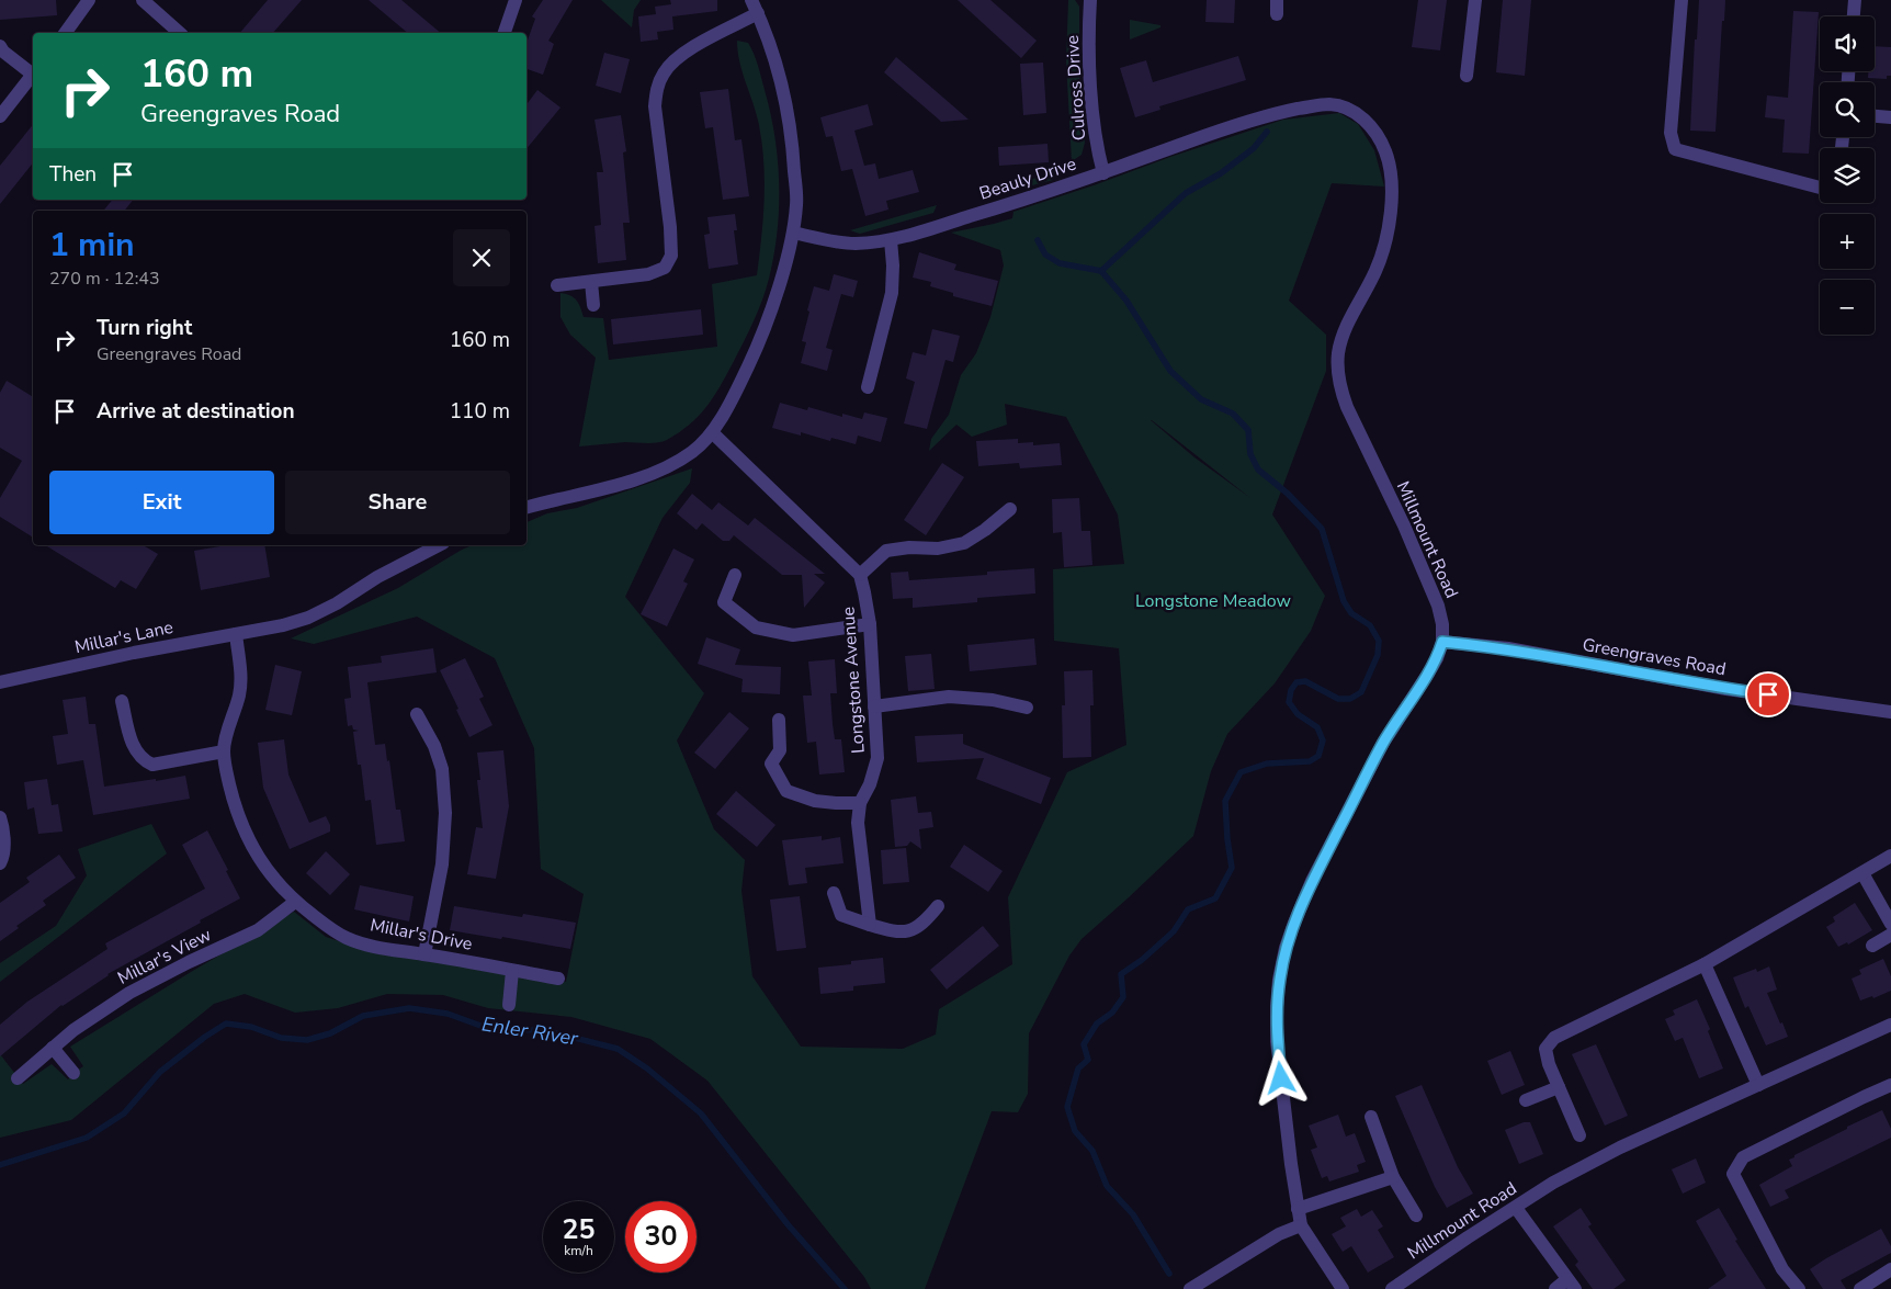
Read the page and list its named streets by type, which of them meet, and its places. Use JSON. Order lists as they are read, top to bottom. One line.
{"streets":{"street":["Culross Drive","Beauly Drive","Millmount Road","Millar's Lane","Greengraves Road","Longstone Avenue","Millar's Drive","Millar's View"]},"crossings":[["Culross Drive","Beauly Drive"],["Beauly Drive","Millmount Road"],["Millmount Road","Greengraves Road"],["Millar's Lane","Millar's Drive"],["Millar's Drive","Millar's View"]],"water":["Enler River"],"parks":["Longstone Meadow"],"page":{"map_buttons":["+","−"],"turn":["160 m","Greengraves Road"],"then":"Then","heading":["1 min","270 m · 12:43"],"list":[{"name":"Turn right","note":"Greengraves Road","value":"160 m"},{"name":"Arrive at destination","value":"110 m"}],"buttons":["Exit","Share"],"speed":"25 km/h","limit":"30"}}
